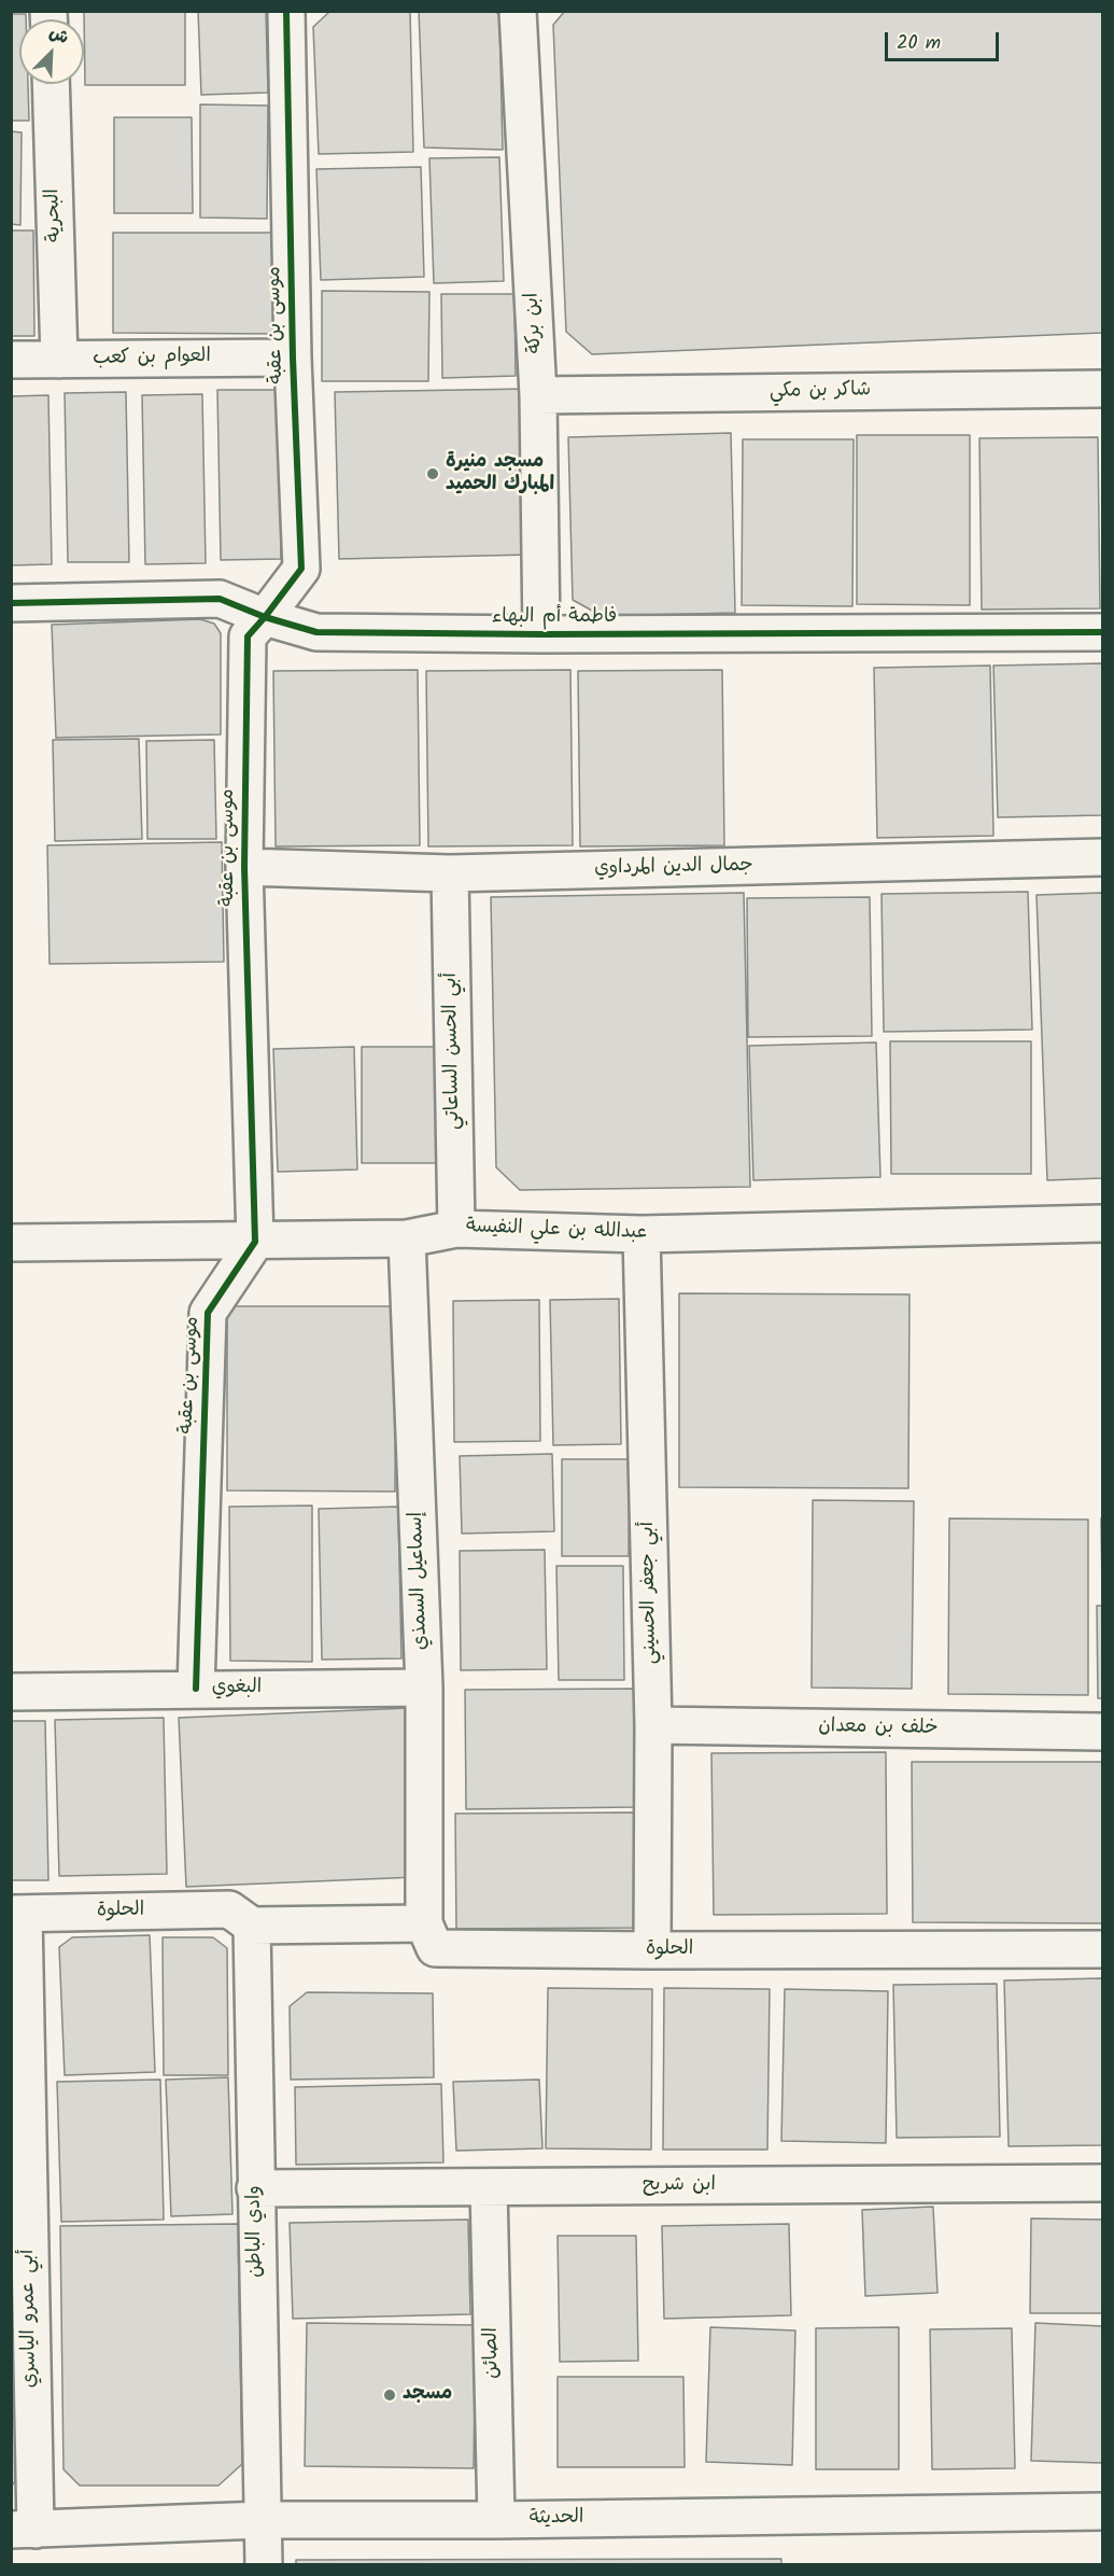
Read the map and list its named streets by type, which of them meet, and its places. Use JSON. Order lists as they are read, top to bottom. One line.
{"streets":{"street":["البحرية","ابن بركة","موسى بن عقبة","العوام بن كعب","شاكر بن مكي","فاطمة أم البهاء","جمال الدين المرداوي","أبي الحسن الساعاتي","عبدالله بن علي النفيسة","إسماعيل السمذي","أبي جعفر الحسيني","البغوي","خلف بن معدان","الحلوة","ابن شريح","وادي الباطن","أبي عمرو الياسري","الصائن","الحديثة"]},"crossings":[["البحرية","العوام بن كعب"],["ابن بركة","شاكر بن مكي"],["ابن بركة","فاطمة أم البهاء"],["موسى بن عقبة","العوام بن كعب"],["موسى بن عقبة","فاطمة أم البهاء"],["موسى بن عقبة","جمال الدين المرداوي"],["موسى بن عقبة","عبدالله بن علي النفيسة"],["موسى بن عقبة","البغوي"],["جمال الدين المرداوي","أبي الحسن الساعاتي"],["أبي الحسن الساعاتي","عبدالله بن علي النفيسة"],["عبدالله بن علي النفيسة","إسماعيل السمذي"],["عبدالله بن علي النفيسة","أبي جعفر الحسيني"],["إسماعيل السمذي","البغوي"],["إسماعيل السمذي","الحلوة"],["أبي جعفر الحسيني","خلف بن معدان"],["أبي جعفر الحسيني","الحلوة"],["الحلوة","وادي الباطن"],["الحلوة","أبي عمرو الياسري"],["ابن شريح","وادي الباطن"],["ابن شريح","الصائن"],["وادي الباطن","الحديثة"],["أبي عمرو الياسري","الحديثة"],["الصائن","الحديثة"]],"places":["مسجد منيرة المبارك الحميد","مسجد"],"scale_bar":"20 m","north":"top right"}
